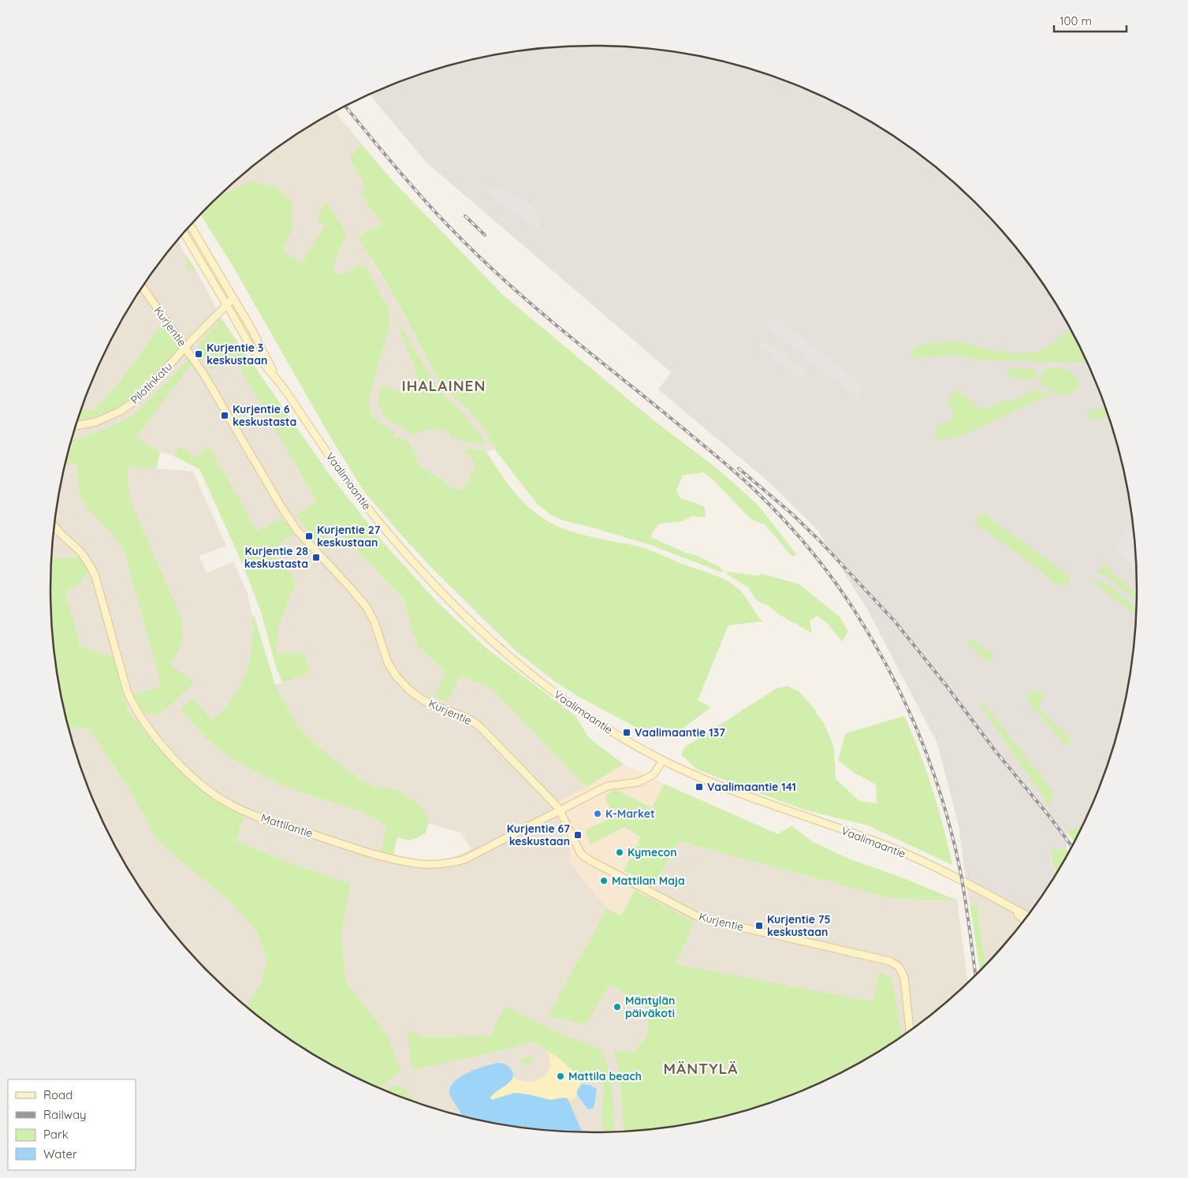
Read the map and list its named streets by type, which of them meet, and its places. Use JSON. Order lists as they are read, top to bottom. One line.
{"streets":{"street":["Kurjentie","Pilotinkatu","Vaalimaantie","Mattilantie"]},"crossings":[["Kurjentie","Pilotinkatu"],["Kurjentie","Mattilantie"],["Pilotinkatu","Vaalimaantie"],["Vaalimaantie","Mattilantie"]],"districts":["IHALAINEN","MÄNTYLÄ"],"places":{"transit":["Kurjentie 3 keskustaan","Kurjentie 6 keskustasta","Kurjentie 27 keskustaan","Kurjentie 28 keskustasta","Vaalimaantie 137","Vaalimaantie 141","Kurjentie 67 keskustaan","Kurjentie 75 keskustaan"],"other":["K-Market","Kymecon","Mattilan Maja","Mäntylän päiväkoti","Mattila beach"]},"legend":["Road","Railway","Park","Water"],"scale_bar":"100 m"}
